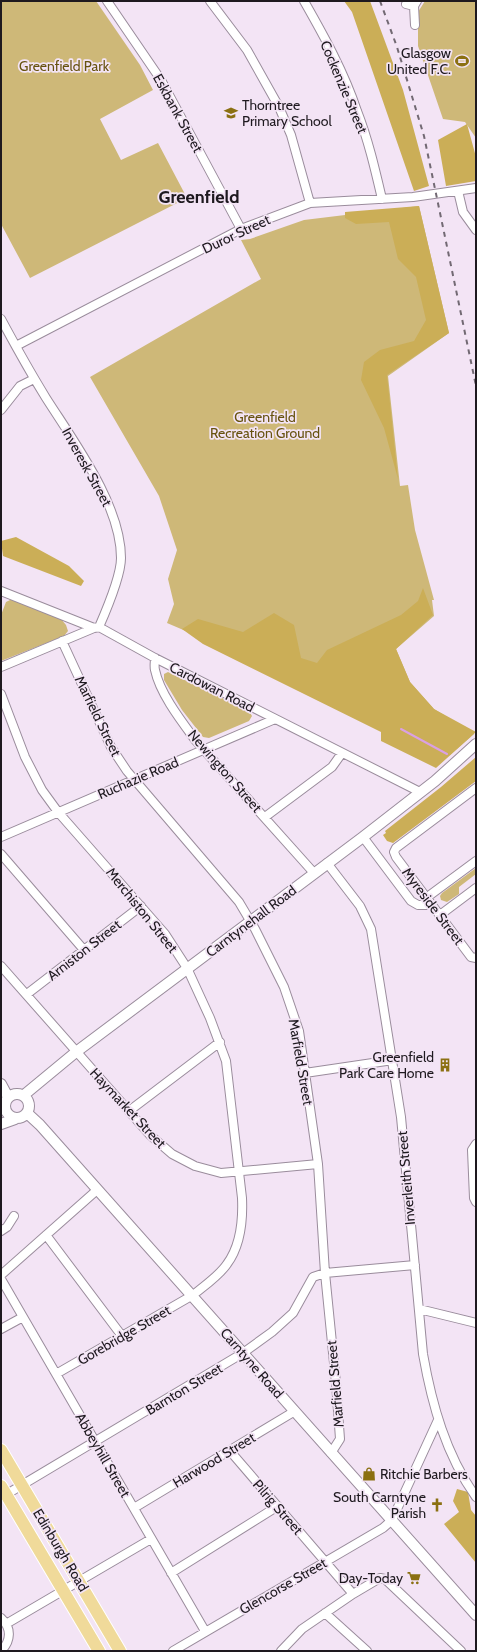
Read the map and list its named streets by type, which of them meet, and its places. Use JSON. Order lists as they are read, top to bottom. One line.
{"streets":{"main road":["Edinburgh Road"],"street":["Cockenzie Street","Eskbank Street","Duror Street","Inveresk Street","Cardowan Road","Marfield Street","Newington Street","Ruchazie Road","Myreside Street","Merchiston Street","Carntynehall Road","Arniston Street","Haymarket Street","Inverleith Street","Gorebridge Street","Carntyne Road","Barnton Street","Abbeyhill Street","Harwood Street","Pilrig Street","Glencorse Street"]},"crossings":[["Cockenzie Street","Duror Street"],["Eskbank Street","Duror Street"],["Duror Street","Inveresk Street"],["Inveresk Street","Cardowan Road"],["Cardowan Road","Newington Street"],["Cardowan Road","Ruchazie Road"],["Cardowan Road","Carntynehall Road"],["Marfield Street","Ruchazie Road"],["Marfield Street","Carntynehall Road"],["Marfield Street","Haymarket Street"],["Marfield Street","Carntyne Road"],["Marfield Street","Barnton Street"],["Newington Street","Ruchazie Road"],["Newington Street","Carntynehall Road"],["Ruchazie Road","Merchiston Street"],["Merchiston Street","Carntynehall Road"],["Merchiston Street","Arniston Street"],["Merchiston Street","Haymarket Street"],["Merchiston Street","Gorebridge Street"],["Merchiston Street","Carntyne Road"],["Carntynehall Road","Haymarket Street"],["Carntynehall Road","Inverleith Street"],["Carntynehall Road","Carntyne Road"],["Arniston Street","Haymarket Street"],["Gorebridge Street","Carntyne Road"],["Gorebridge Street","Abbeyhill Street"],["Carntyne Road","Barnton Street"],["Carntyne Road","Harwood Street"],["Carntyne Road","Glencorse Street"],["Barnton Street","Abbeyhill Street"],["Barnton Street","Edinburgh Road"],["Abbeyhill Street","Harwood Street"],["Abbeyhill Street","Glencorse Street"],["Harwood Street","Pilrig Street"],["Pilrig Street","Glencorse Street"]],"districts":["Greenfield"],"parks":["Greenfield Park","Greenfield Recreation Ground"],"places":{"sports":["Glasgow United F.C."],"school or university":["Thorntree Primary School"],"building":["Greenfield Park Care Home"],"shop":["Ritchie Barbers"],"church":["South Carntyne Parish"],"supermarket":["Day-Today"]}}
